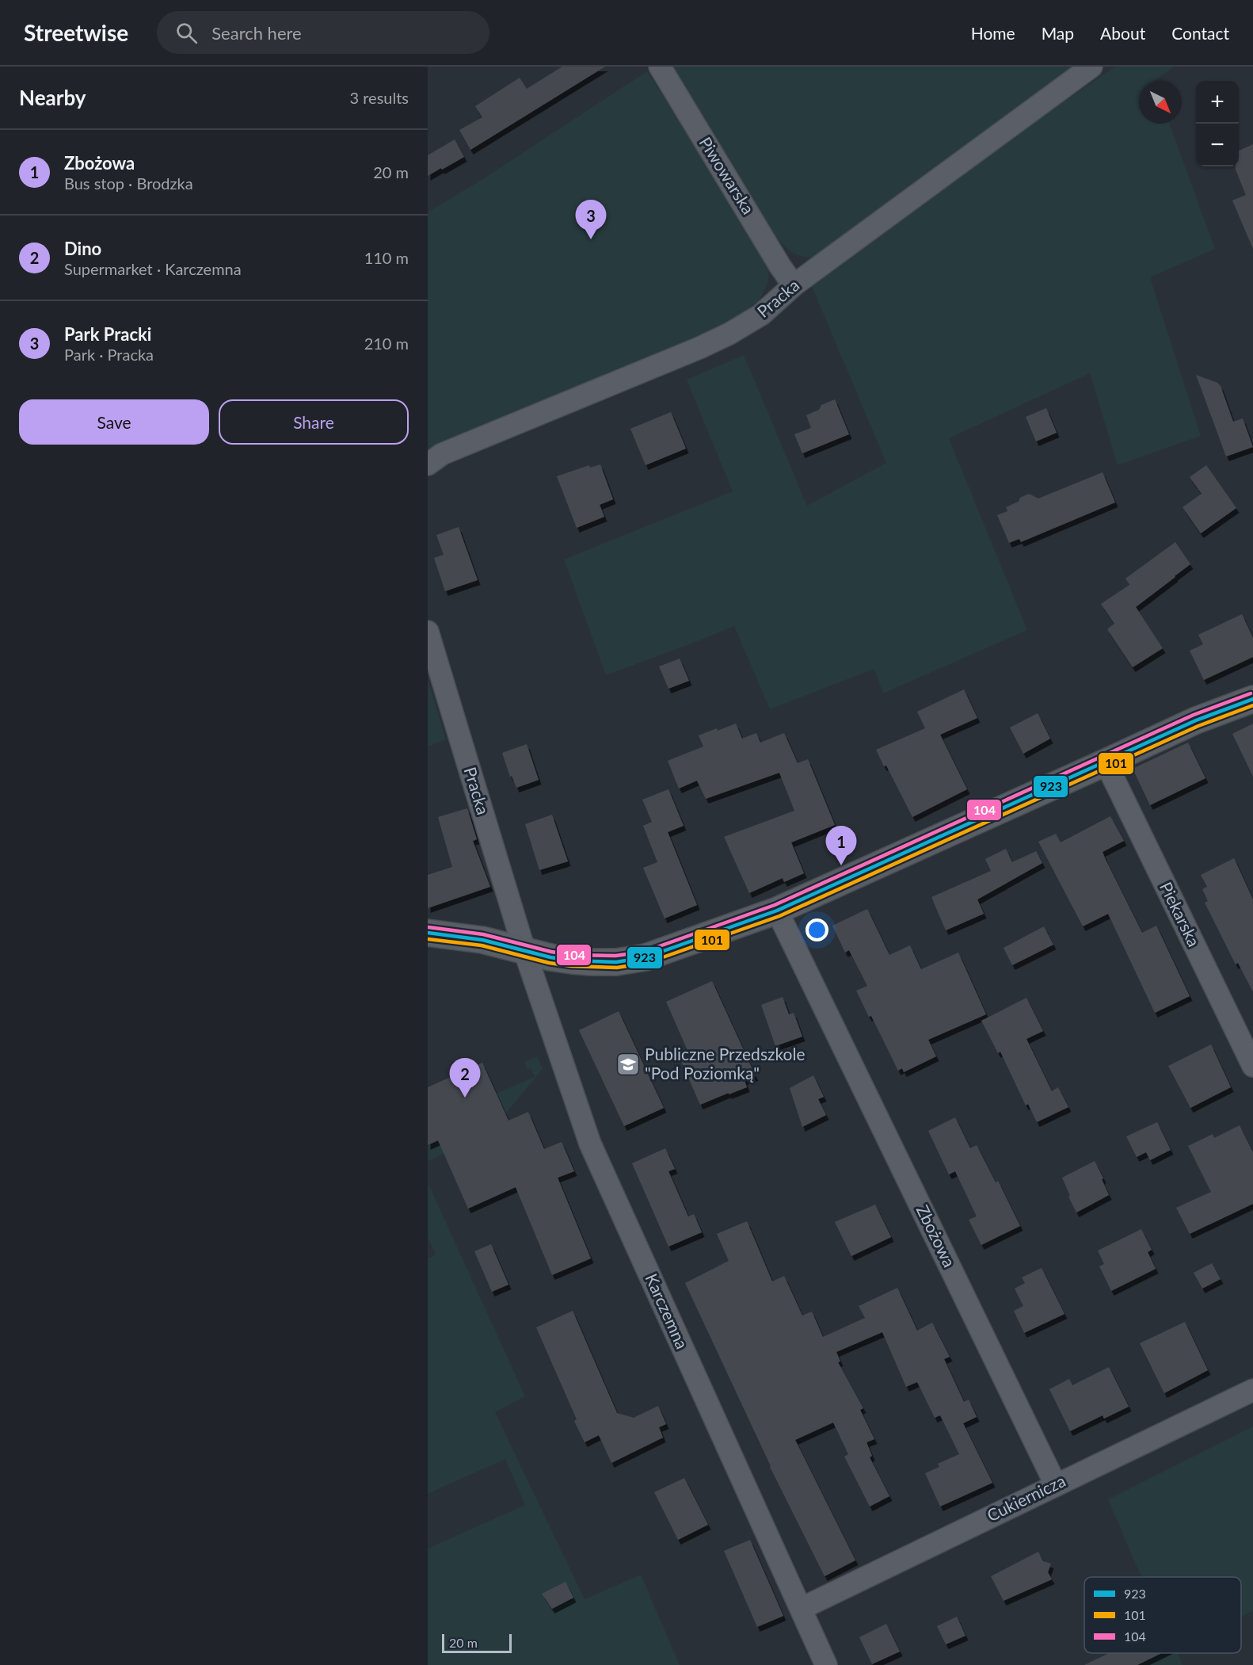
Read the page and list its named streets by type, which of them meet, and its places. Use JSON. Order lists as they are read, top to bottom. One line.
{"streets":{"street":["Piwowarska","Pracka","Piekarska","Zbożowa","Karczemna","Cukiernicza"]},"crossings":[["Piwowarska","Pracka"],["Pracka","Karczemna"],["Zbożowa","Cukiernicza"],["Karczemna","Cukiernicza"]],"places":{"school or university":["Publiczne Przedszkole \"Pod Poziomką\""]},"lines":["transit line 104","transit line 923","transit line 101"],"legend":["923","101","104"],"scale_bar":"20 m","north":"bottom right","page":{"header":"Streetwise","search":"Search here","nav":["Home","Map","About","Contact"],"heading":["Nearby","3 results"],"map_buttons":["+","−"],"list":[{"mark":"1","name":"Zbożowa","note":"Bus stop · Brodzka","value":"20 m"},{"mark":"2","name":"Dino","note":"Supermarket · Karczemna","value":"110 m"},{"mark":"3","name":"Park Pracki","note":"Park · Pracka","value":"210 m"}],"pins":["3","1","2"],"buttons":["Save","Share"],"scale":"20 m"}}
